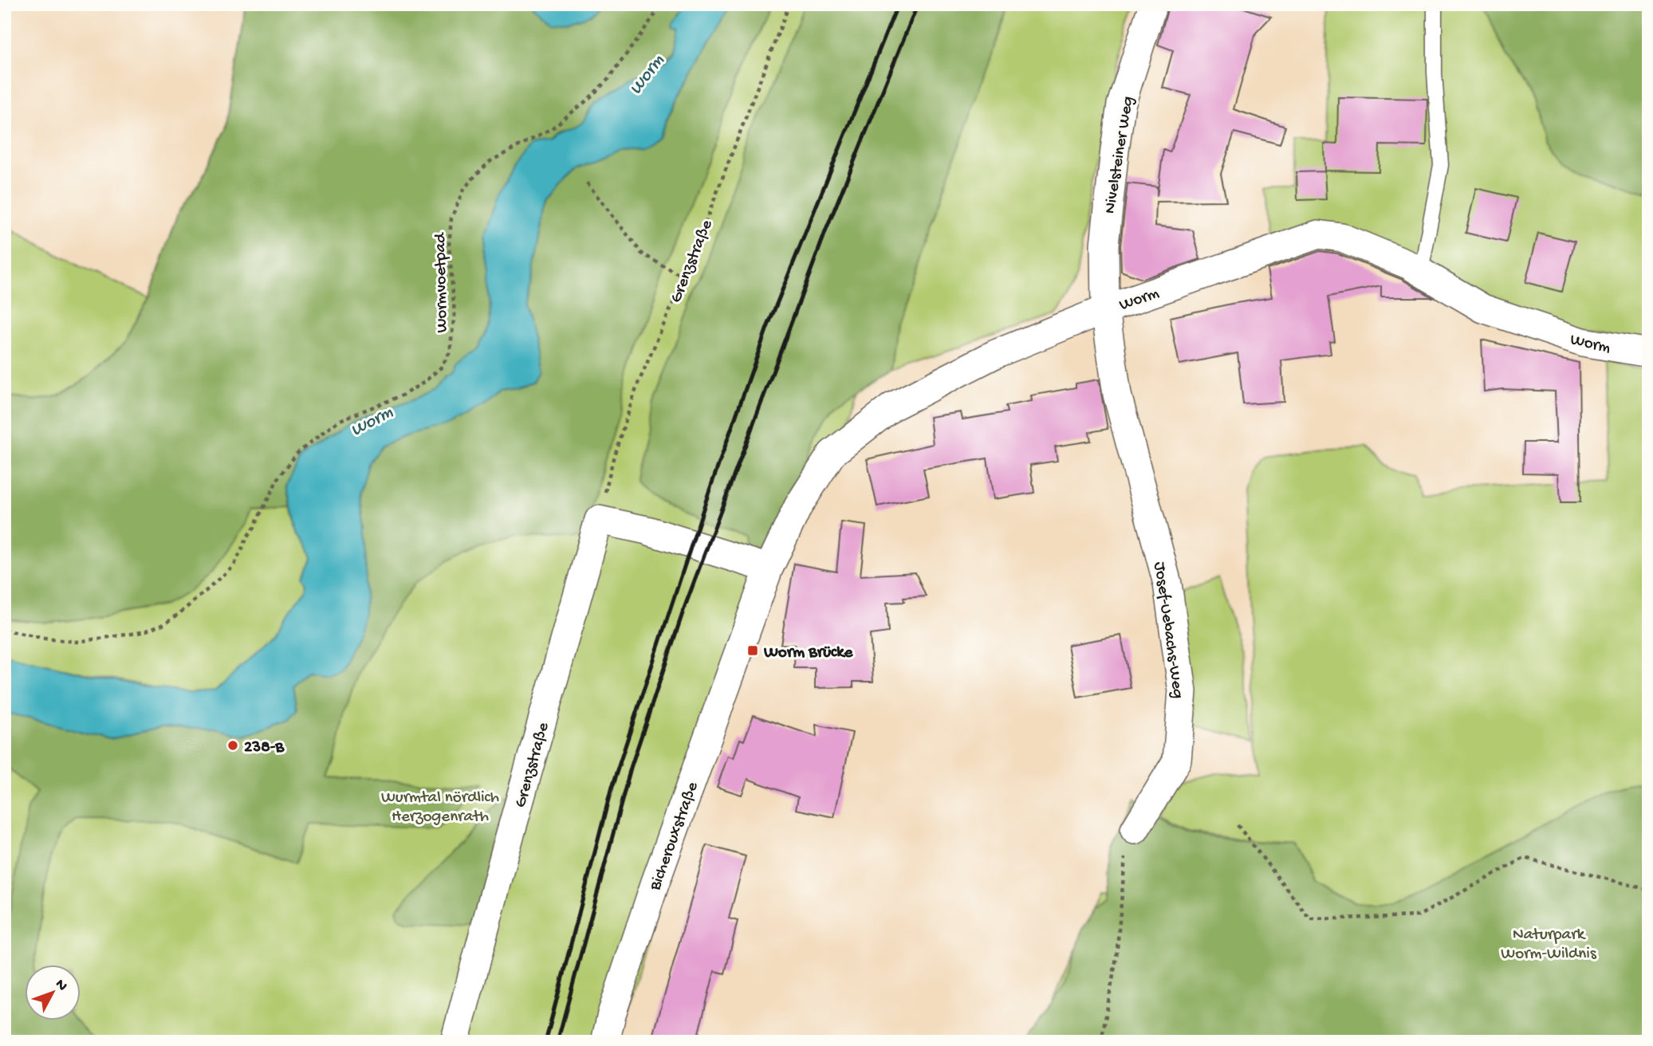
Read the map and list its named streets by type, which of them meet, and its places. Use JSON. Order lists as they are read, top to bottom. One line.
{"streets":{"street":["Nivelsteiner Weg","Grenzstraße","Worm","Josef-Uebachs-Weg","Bicherouxstraße"],"path":["Wormvoetpad"]},"crossings":[["Nivelsteiner Weg","Worm"],["Nivelsteiner Weg","Josef-Uebachs-Weg"],["Worm","Josef-Uebachs-Weg"],["Worm","Bicherouxstraße"]],"water":["Worm"],"parks":["Wurmtal nördlich Herzogenrath","Naturpark Worm-Wildnis"],"places":{"transit":["Worm Brücke"],"other":["238-B"]},"north":"top right"}
